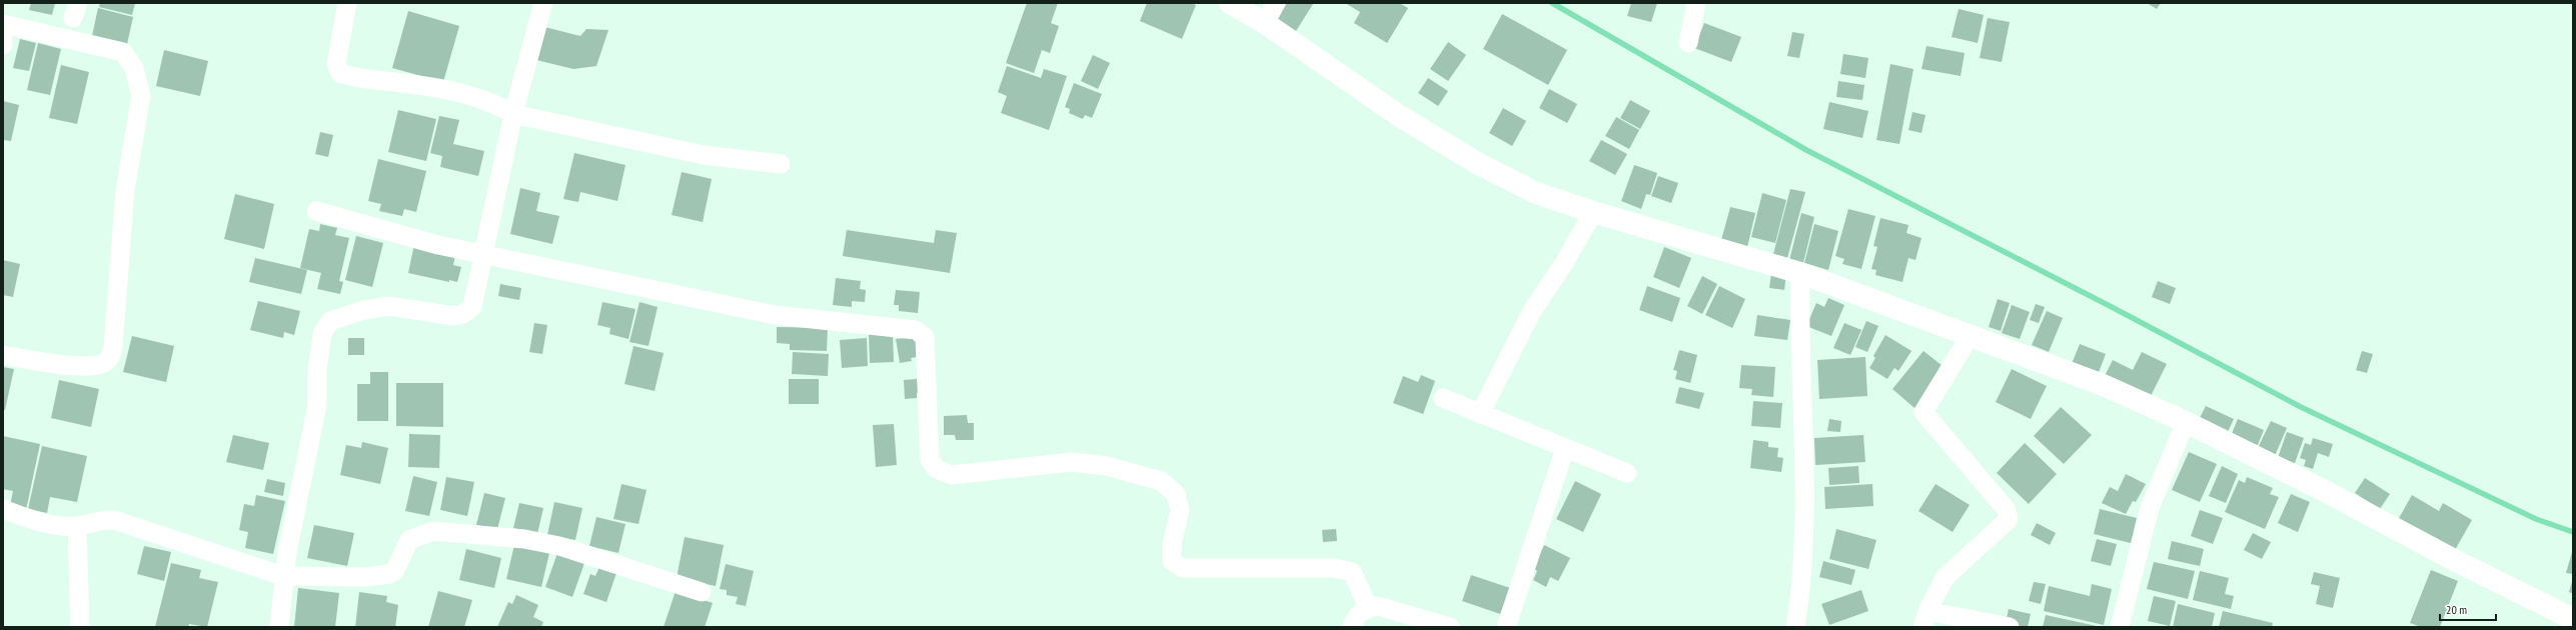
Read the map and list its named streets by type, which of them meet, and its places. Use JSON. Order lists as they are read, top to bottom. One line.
{"scale_bar":"20 m"}
